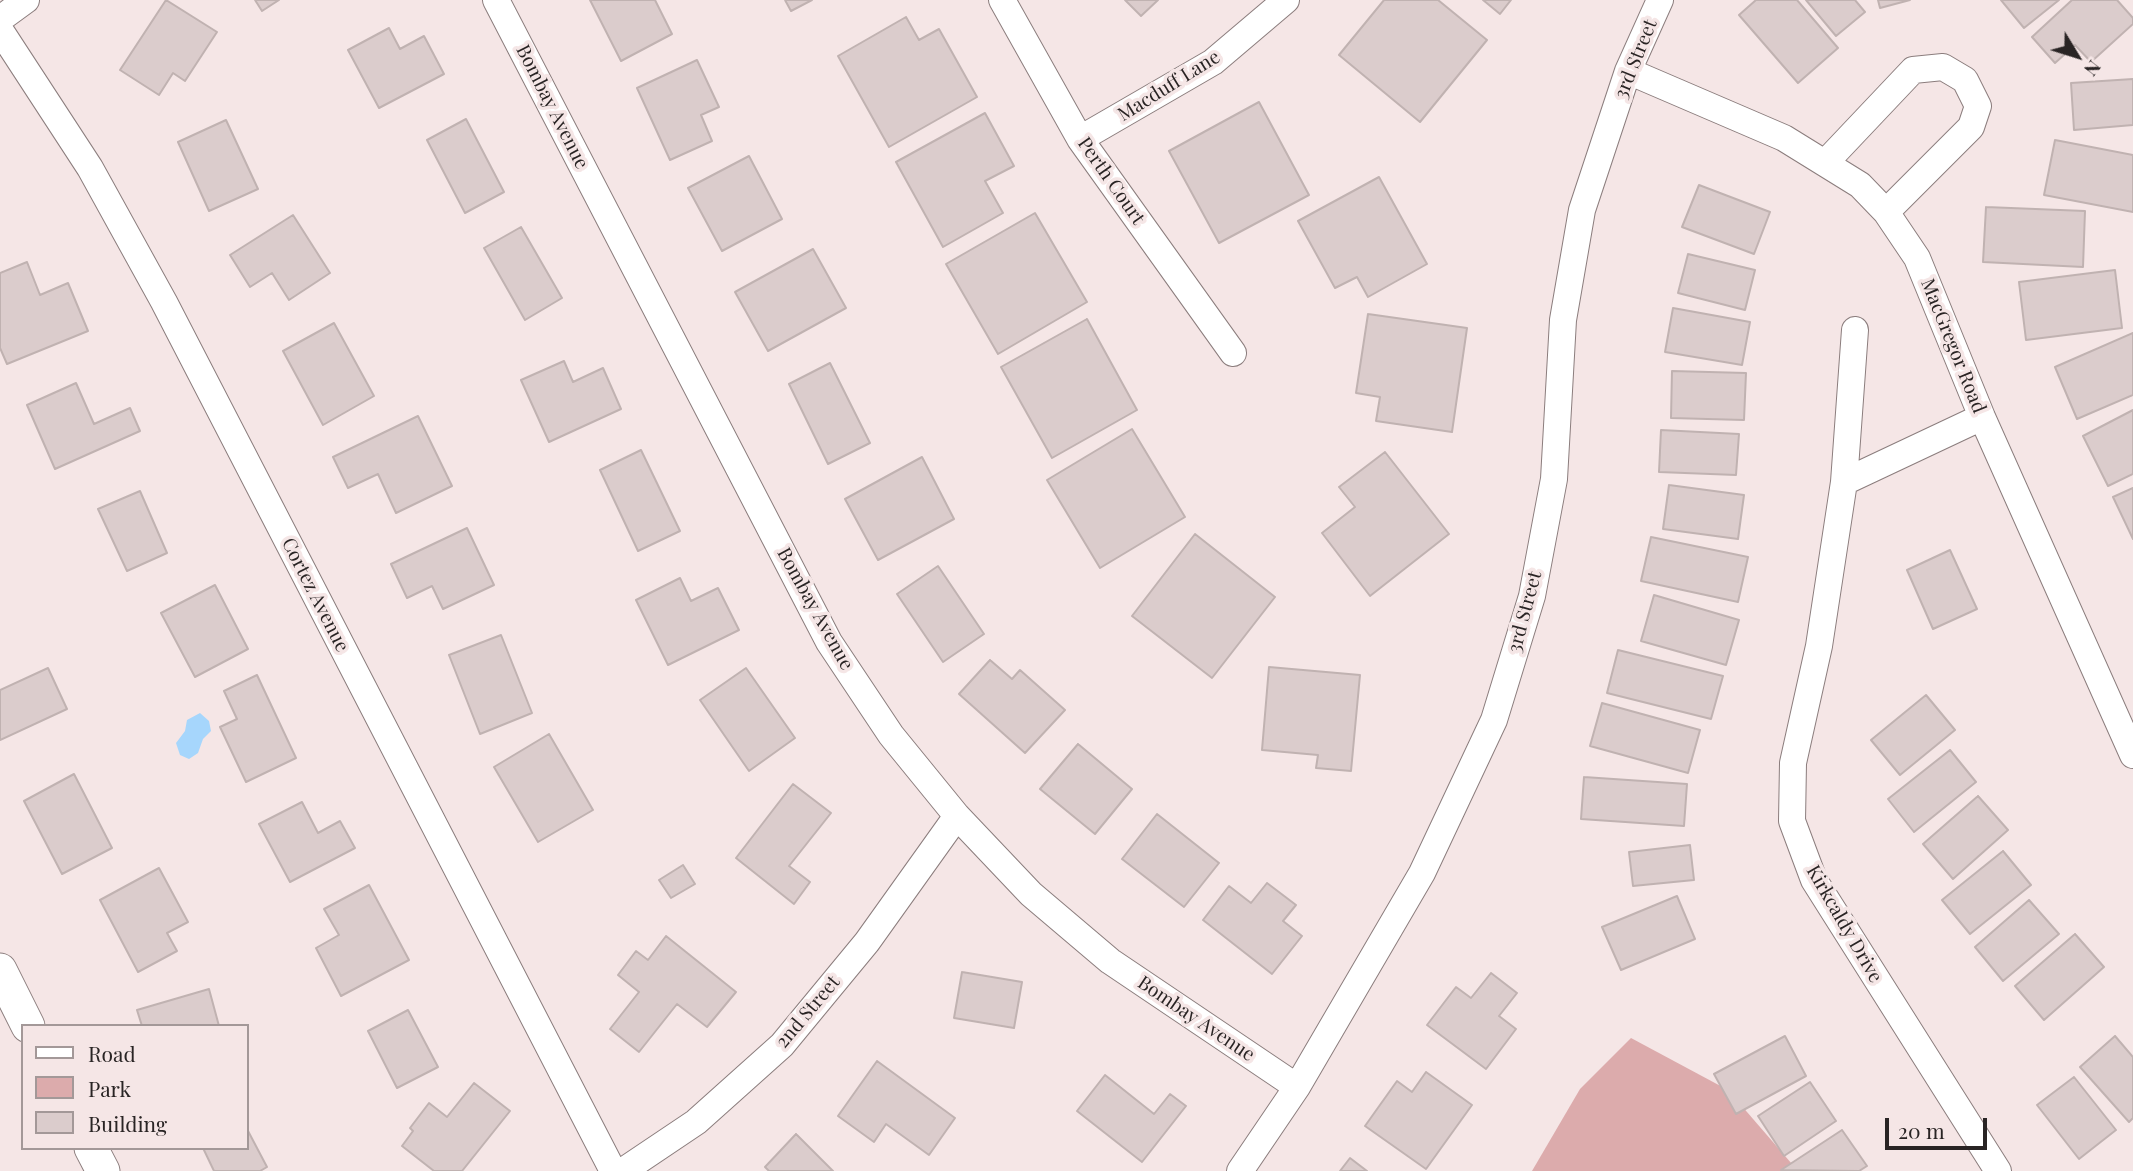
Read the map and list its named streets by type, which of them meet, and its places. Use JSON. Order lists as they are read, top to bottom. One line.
{"streets":{"street":["3rd Street","Macduff Lane","Bombay Avenue","Perth Court","MacGregor Road","Cortez Avenue","Kirkcaldy Drive","2nd Street"]},"crossings":[["3rd Street","Bombay Avenue"],["3rd Street","MacGregor Road"],["Macduff Lane","Perth Court"],["Bombay Avenue","2nd Street"]],"legend":["Road","Park","Building"],"scale_bar":"20 m","north":"bottom right"}
